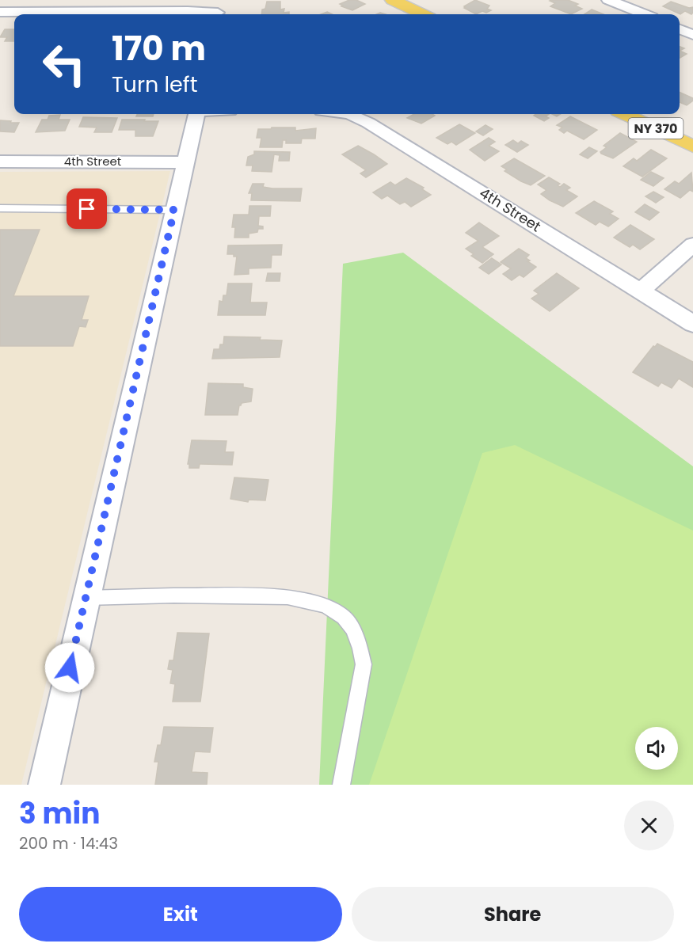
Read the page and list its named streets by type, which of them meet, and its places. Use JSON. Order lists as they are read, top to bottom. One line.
{"streets":{"main road":["NY 370"],"street":["4th Street"]},"page":{"turn":["170 m","Turn left"],"heading":["3 min","200 m · 14:43"],"buttons":["Exit","Share"]}}
